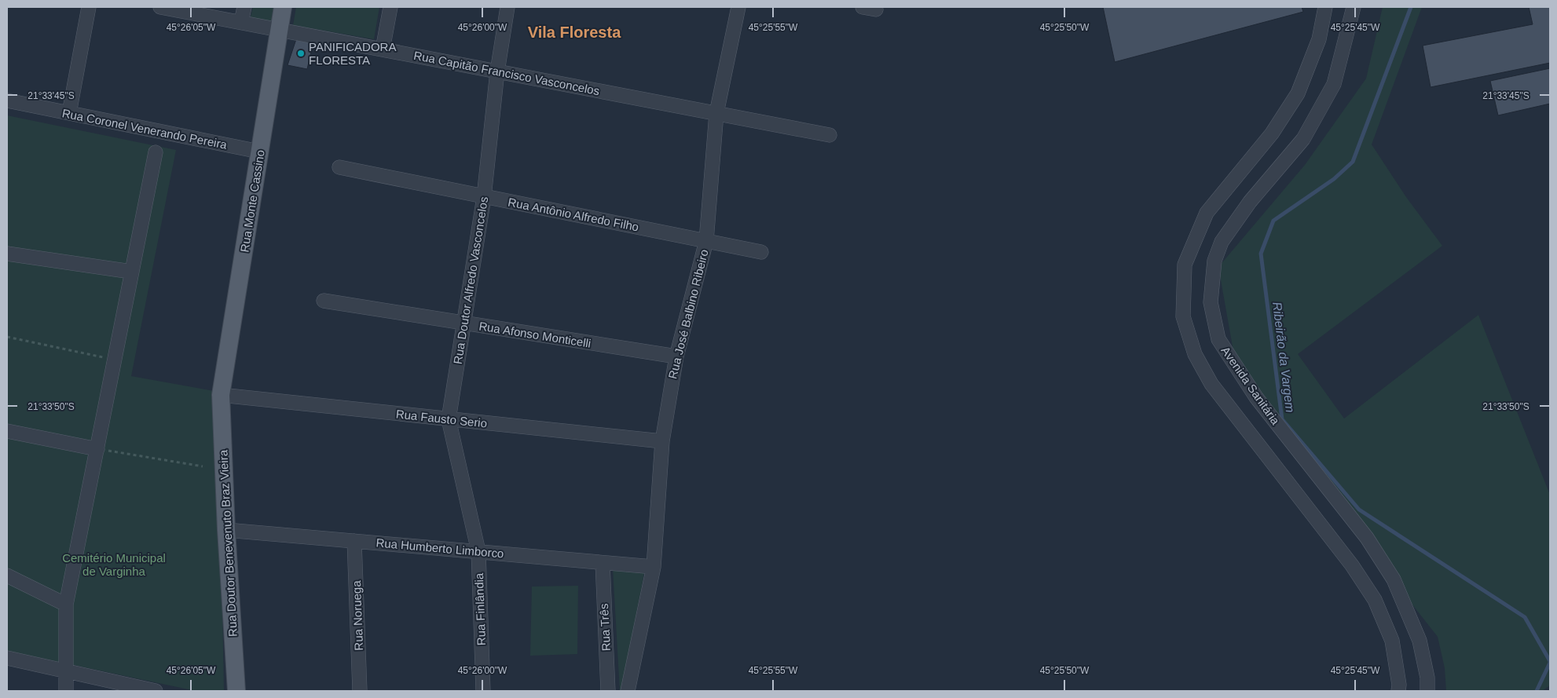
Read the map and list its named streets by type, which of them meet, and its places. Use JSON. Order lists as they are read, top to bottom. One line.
{"streets":{"main road":["Rua Monte Cassino","Rua Doutor Benevenuto Braz Vieira"],"street":["Rua Capitão Francisco Vasconcelos","Rua Coronel Venerando Pereira","Rua Antônio Alfredo Filho","Rua Doutor Alfredo Vasconcelos","Rua José Balbino Ribeiro","Rua Afonso Monticelli","Avenida Sanitária","Rua Fausto Serio","Rua Humberto Limborco","Rua Finlândia","Rua Noruega","Rua Três"]},"crossings":[["Rua Capitão Francisco Vasconcelos","Rua Monte Cassino"],["Rua Capitão Francisco Vasconcelos","Rua Doutor Alfredo Vasconcelos"],["Rua Capitão Francisco Vasconcelos","Rua José Balbino Ribeiro"],["Rua Coronel Venerando Pereira","Rua Monte Cassino"],["Rua Monte Cassino","Rua Fausto Serio"],["Rua Monte Cassino","Rua Doutor Benevenuto Braz Vieira"],["Rua Antônio Alfredo Filho","Rua Doutor Alfredo Vasconcelos"],["Rua Antônio Alfredo Filho","Rua José Balbino Ribeiro"],["Rua Doutor Alfredo Vasconcelos","Rua Afonso Monticelli"],["Rua Doutor Alfredo Vasconcelos","Rua Fausto Serio"],["Rua Doutor Alfredo Vasconcelos","Rua Humberto Limborco"],["Rua Doutor Alfredo Vasconcelos","Rua Finlândia"],["Rua José Balbino Ribeiro","Rua Afonso Monticelli"],["Rua José Balbino Ribeiro","Rua Fausto Serio"],["Rua José Balbino Ribeiro","Rua Humberto Limborco"],["Rua Fausto Serio","Rua Doutor Benevenuto Braz Vieira"],["Rua Doutor Benevenuto Braz Vieira","Rua Humberto Limborco"],["Rua Humberto Limborco","Rua Finlândia"],["Rua Humberto Limborco","Rua Noruega"],["Rua Humberto Limborco","Rua Três"]],"districts":["Vila Floresta"],"water":["Ribeirão da Vargem"],"parks":["Cemitério Municipal de Varginha"],"places":["PANIFICADORA FLORESTA"],"coordinates":["45°26'05\"W","45°26'00\"W","45°25'55\"W","45°25'50\"W","45°25'45\"W","21°33'45\"S","21°33'50\"S"]}
